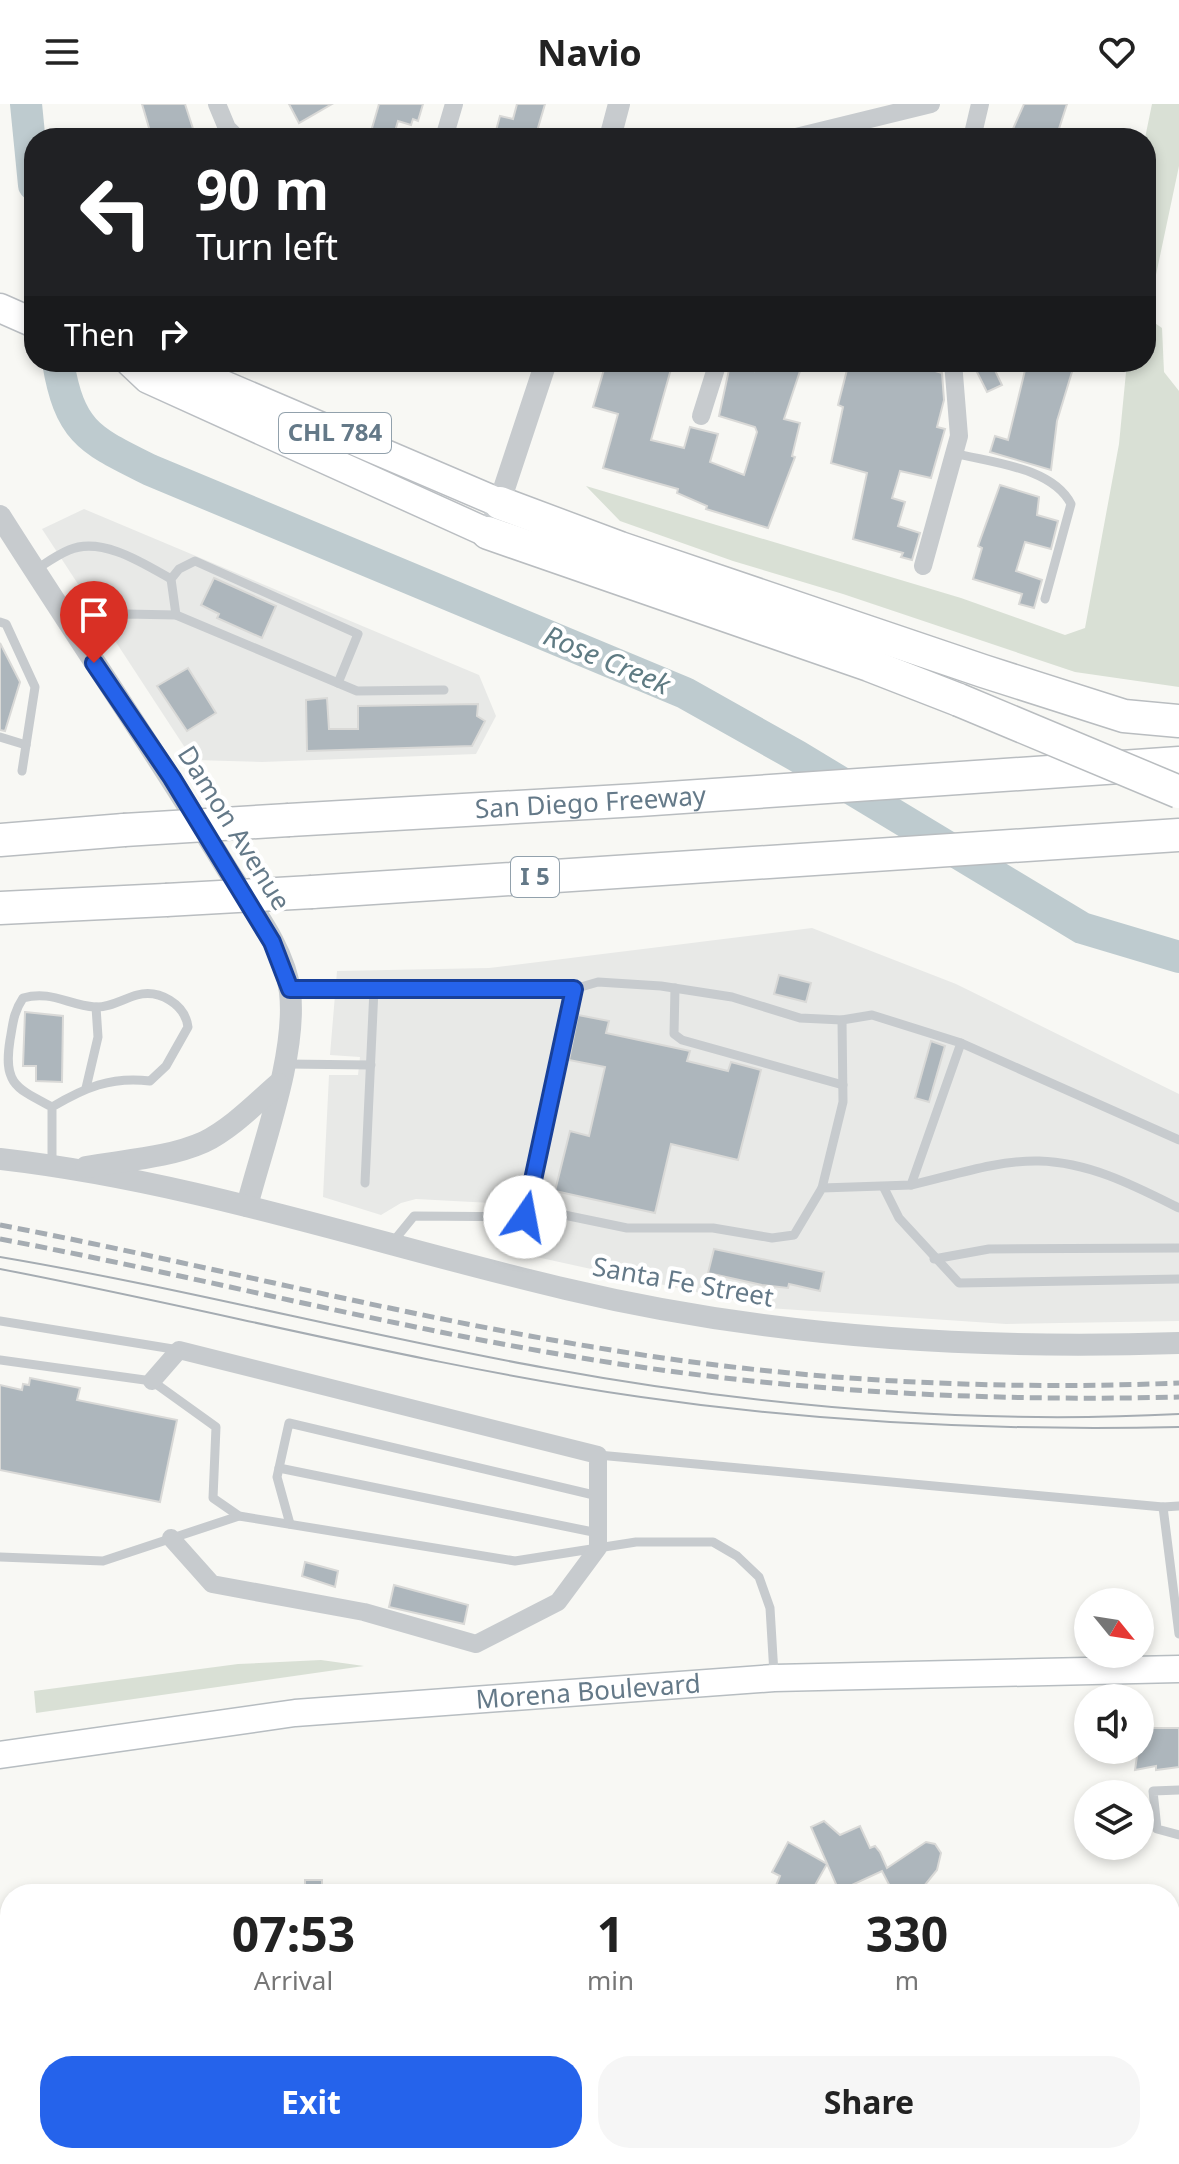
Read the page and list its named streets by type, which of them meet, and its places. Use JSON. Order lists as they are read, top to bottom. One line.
{"streets":{"highway":["San Diego Freeway","I 5"],"main road":["CHL 784","Morena Boulevard"],"street":["Damon Avenue","Santa Fe Street"]},"crossings":[["Damon Avenue","Santa Fe Street"]],"water":["Rose Creek"],"north":"bottom right","page":{"header":"Navio","turn":["90 m","Turn left"],"then":"Then","eta":["07:53","Arrival","1","min","330","m"],"buttons":["Exit","Share"]}}
